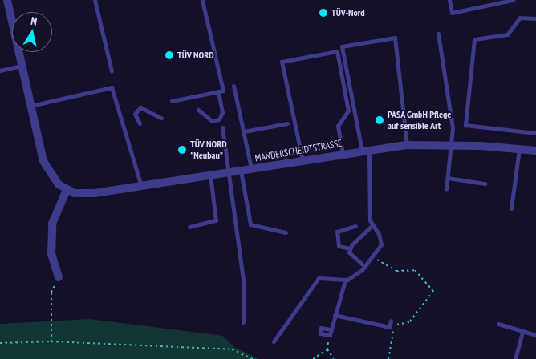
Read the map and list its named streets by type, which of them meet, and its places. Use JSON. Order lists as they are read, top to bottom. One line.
{"streets":{"street":["MANDERSCHEIDTSTRASSE"]},"places":["TÜV-Nord","TÜV NORD","PASA GmbH Pflege auf sensible Art","TÜV NORD \"Neubau\""],"north":"top"}
